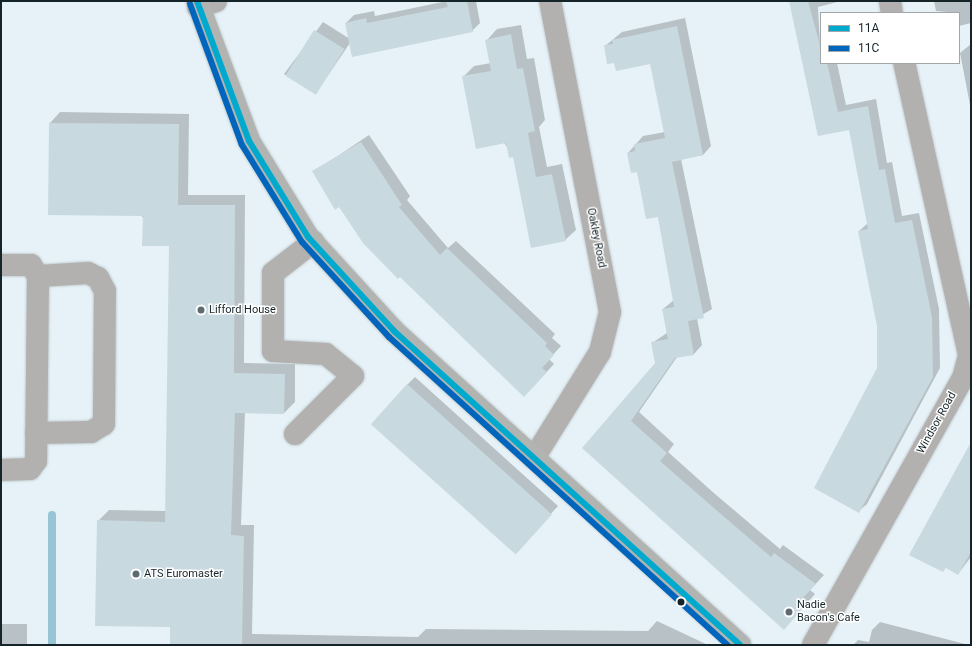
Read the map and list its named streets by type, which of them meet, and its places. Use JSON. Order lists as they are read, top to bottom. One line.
{"streets":{"street":["Oakley Road","Windsor Road"]},"places":["Lifford House","ATS Euromaster","Nadie Bacon's Cafe"],"lines":["transit line 11A","transit line 11C"],"legend":["11A","11C"]}
